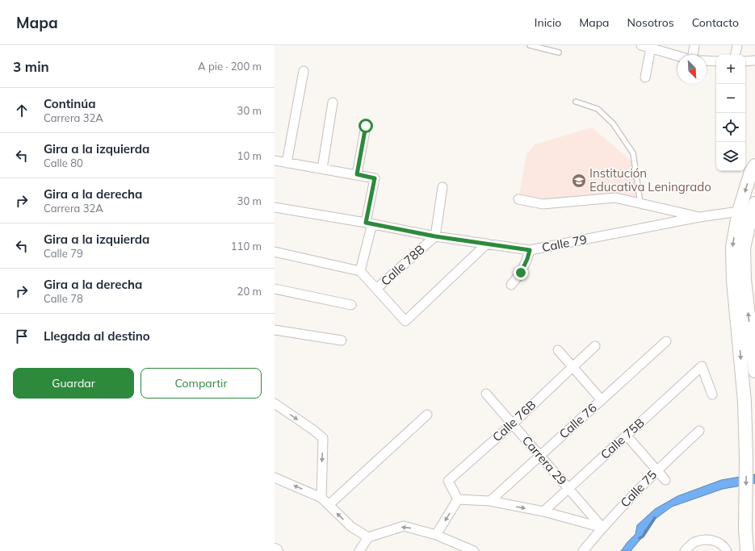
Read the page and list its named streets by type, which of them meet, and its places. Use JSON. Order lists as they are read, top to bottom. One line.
{"streets":{"street":["Calle 79","Calle 78B","Calle 76B","Calle 76","Calle 75B","Carrera 29","Calle 75"]},"crossings":[["Calle 79","Calle 78B"],["Calle 76B","Carrera 29"],["Calle 76","Carrera 29"],["Calle 75B","Carrera 29"],["Carrera 29","Calle 75"]],"places":{"school or university":["Institución Educativa Leningrado"]},"north":"bottom right","page":{"header":"Mapa","nav":["Inicio","Mapa","Nosotros","Contacto"],"heading":["3 min","A pie · 200 m"],"map_buttons":["+","−"],"list":[["Continúa","Carrera 32A","30 m"],["Gira a la izquierda","Calle 80","10 m"],["Gira a la derecha","Carrera 32A","30 m"],["Gira a la izquierda","Calle 79","110 m"],["Gira a la derecha","Calle 78","20 m"],"Llegada al destino"],"buttons":["Guardar","Compartir"]}}
